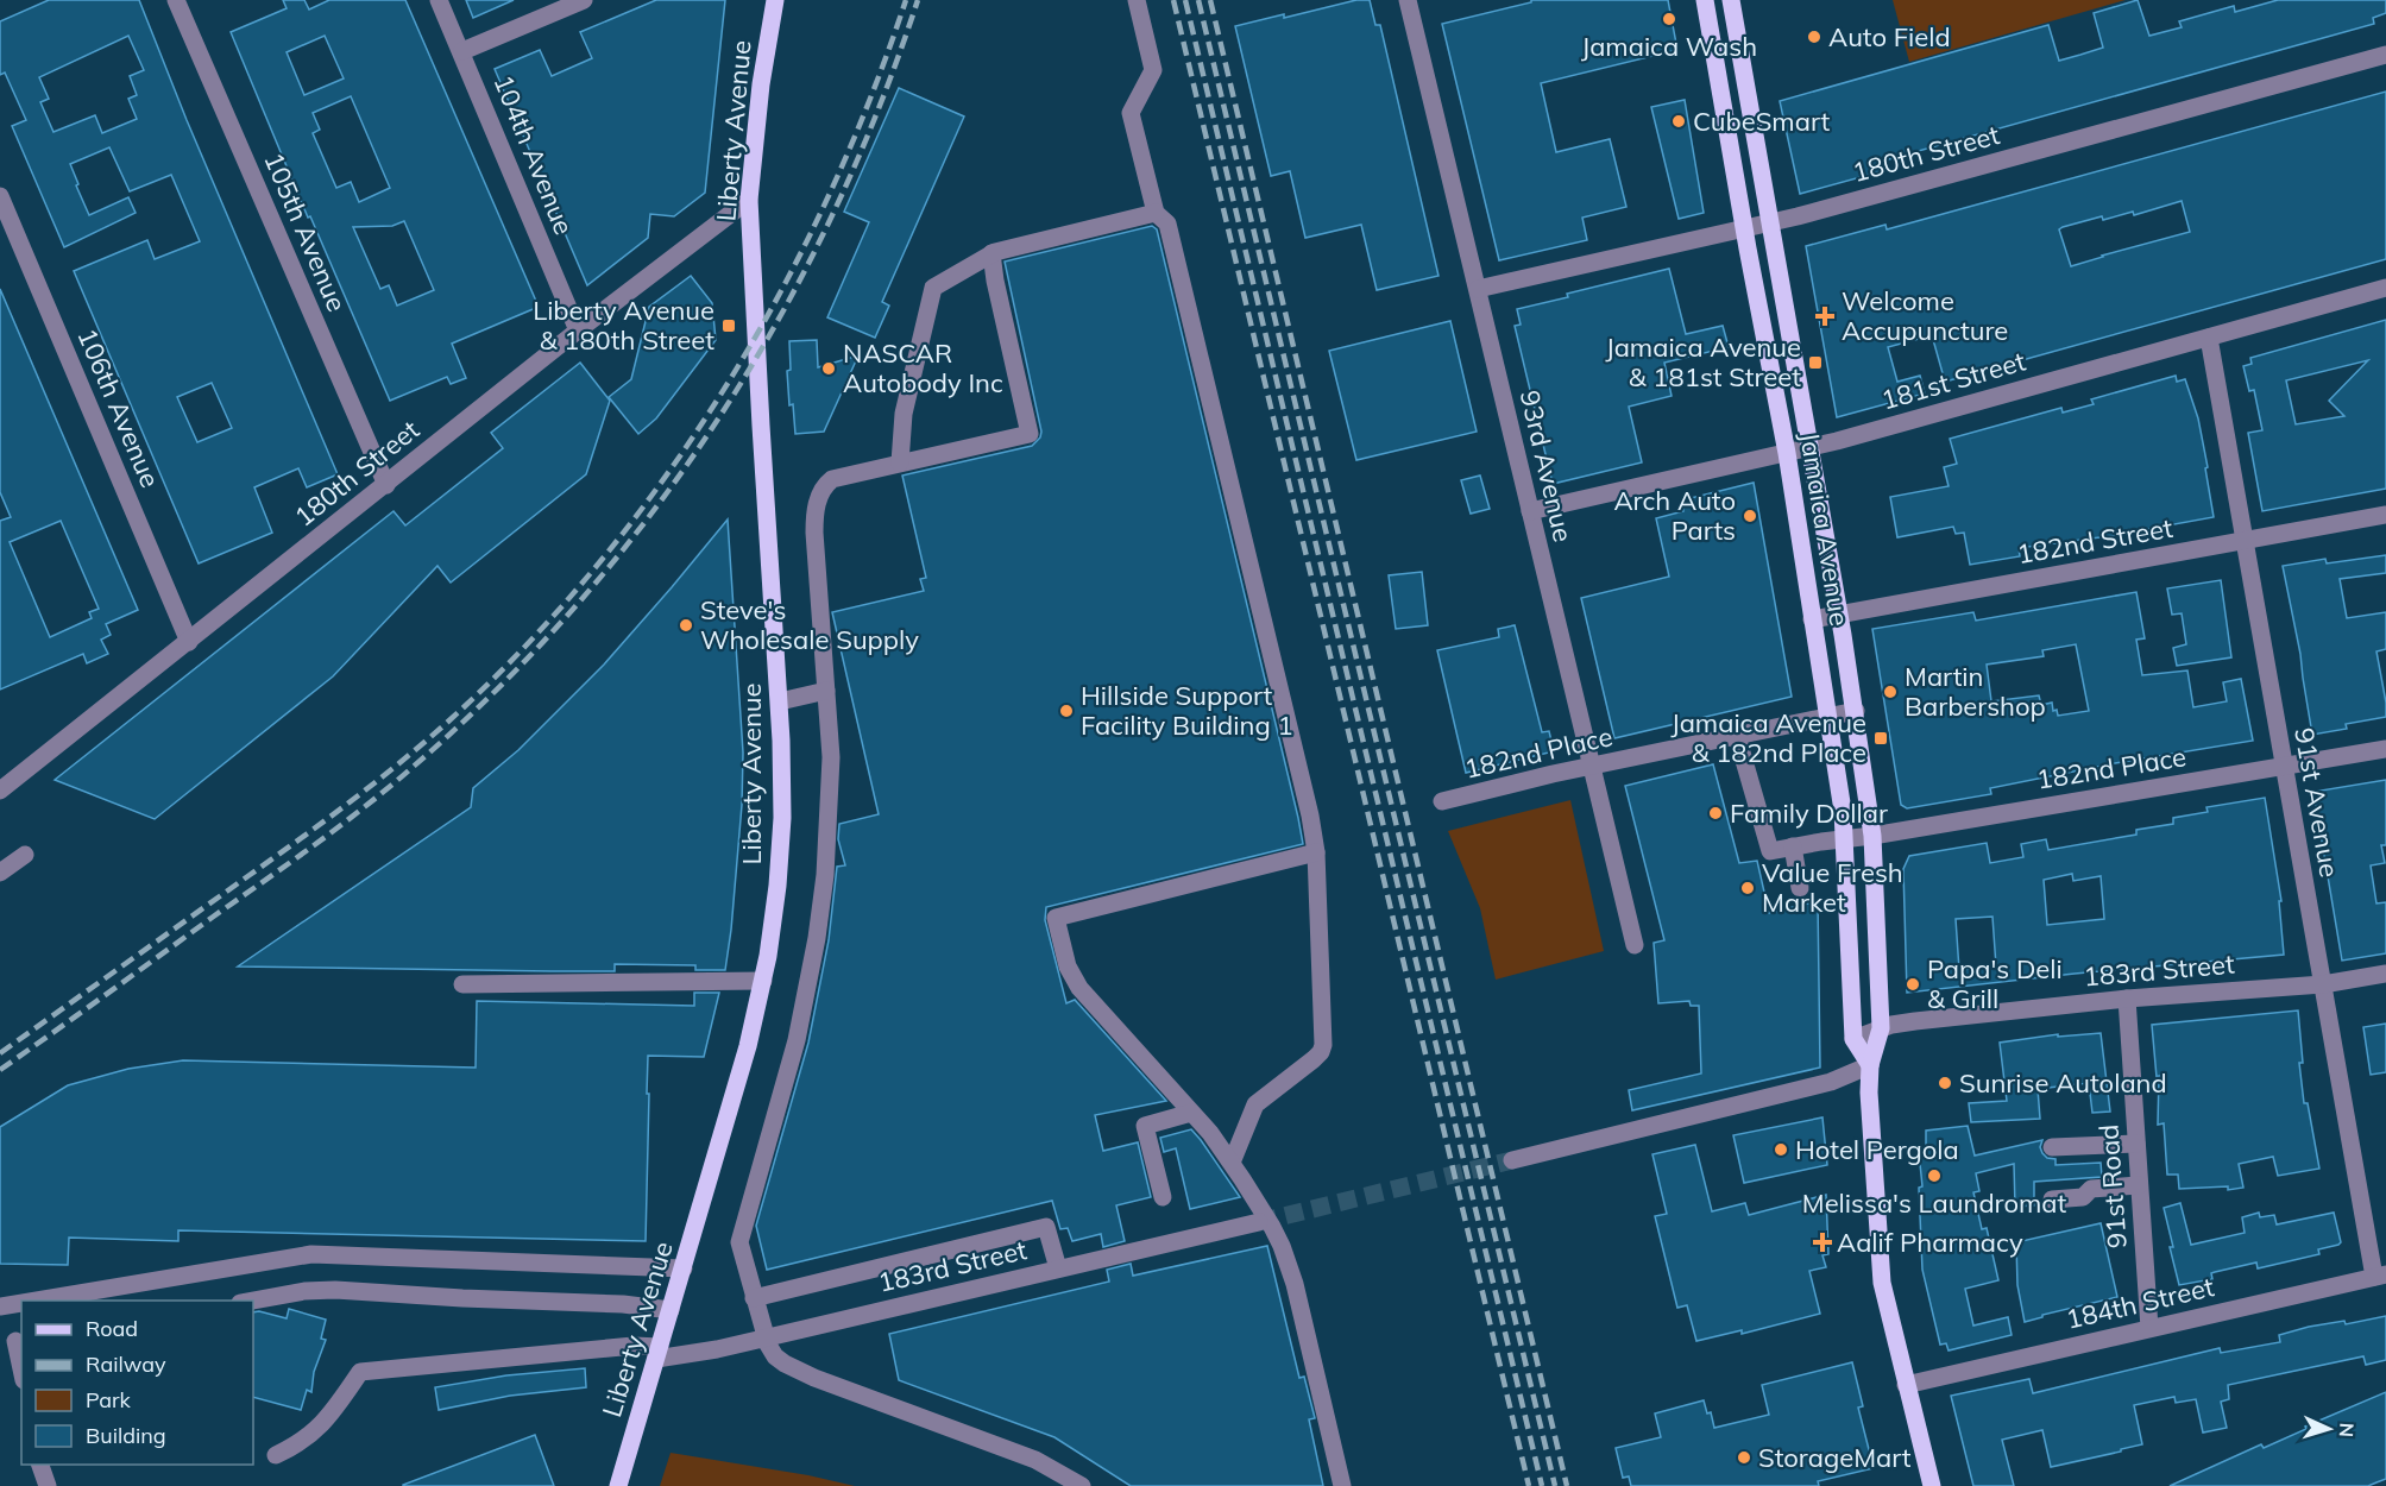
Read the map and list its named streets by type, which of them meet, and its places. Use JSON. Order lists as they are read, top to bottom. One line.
{"streets":{"main road":["Liberty Avenue","Jamaica Avenue"],"street":["180th Street","104th Avenue","105th Avenue","181st Street","106th Avenue","93rd Avenue","182nd Street","182nd Place","91st Avenue","183rd Street","91st Road","184th Street"]},"crossings":[["Liberty Avenue","180th Street"],["Liberty Avenue","183rd Street"],["180th Street","104th Avenue"],["180th Street","105th Avenue"],["180th Street","106th Avenue"],["180th Street","93rd Avenue"],["180th Street","Jamaica Avenue"],["181st Street","93rd Avenue"],["181st Street","Jamaica Avenue"],["181st Street","91st Avenue"],["93rd Avenue","182nd Place"],["Jamaica Avenue","182nd Street"],["Jamaica Avenue","182nd Place"],["Jamaica Avenue","183rd Street"],["Jamaica Avenue","184th Street"],["182nd Street","91st Avenue"],["182nd Place","91st Avenue"],["91st Avenue","183rd Street"],["91st Avenue","184th Street"],["183rd Street","91st Road"],["91st Road","184th Street"]],"places":{"other":["Jamaica Wash","Auto Field","CubeSmart","NASCAR Autobody Inc","Arch Auto Parts","Steve's Wholesale Supply","Martin Barbershop","Hillside Support Facility Building 1","Family Dollar","Value Fresh Market","Papa's Deli & Grill","Sunrise Autoland","Hotel Pergola","Melissa's Laundromat","StorageMart"],"health":["Welcome Accupuncture","Aalif Pharmacy"],"transit":["Liberty Avenue & 180th Street","Jamaica Avenue & 181st Street","Jamaica Avenue & 182nd Place"]},"legend":["Road","Railway","Park","Building"],"north":"right"}
